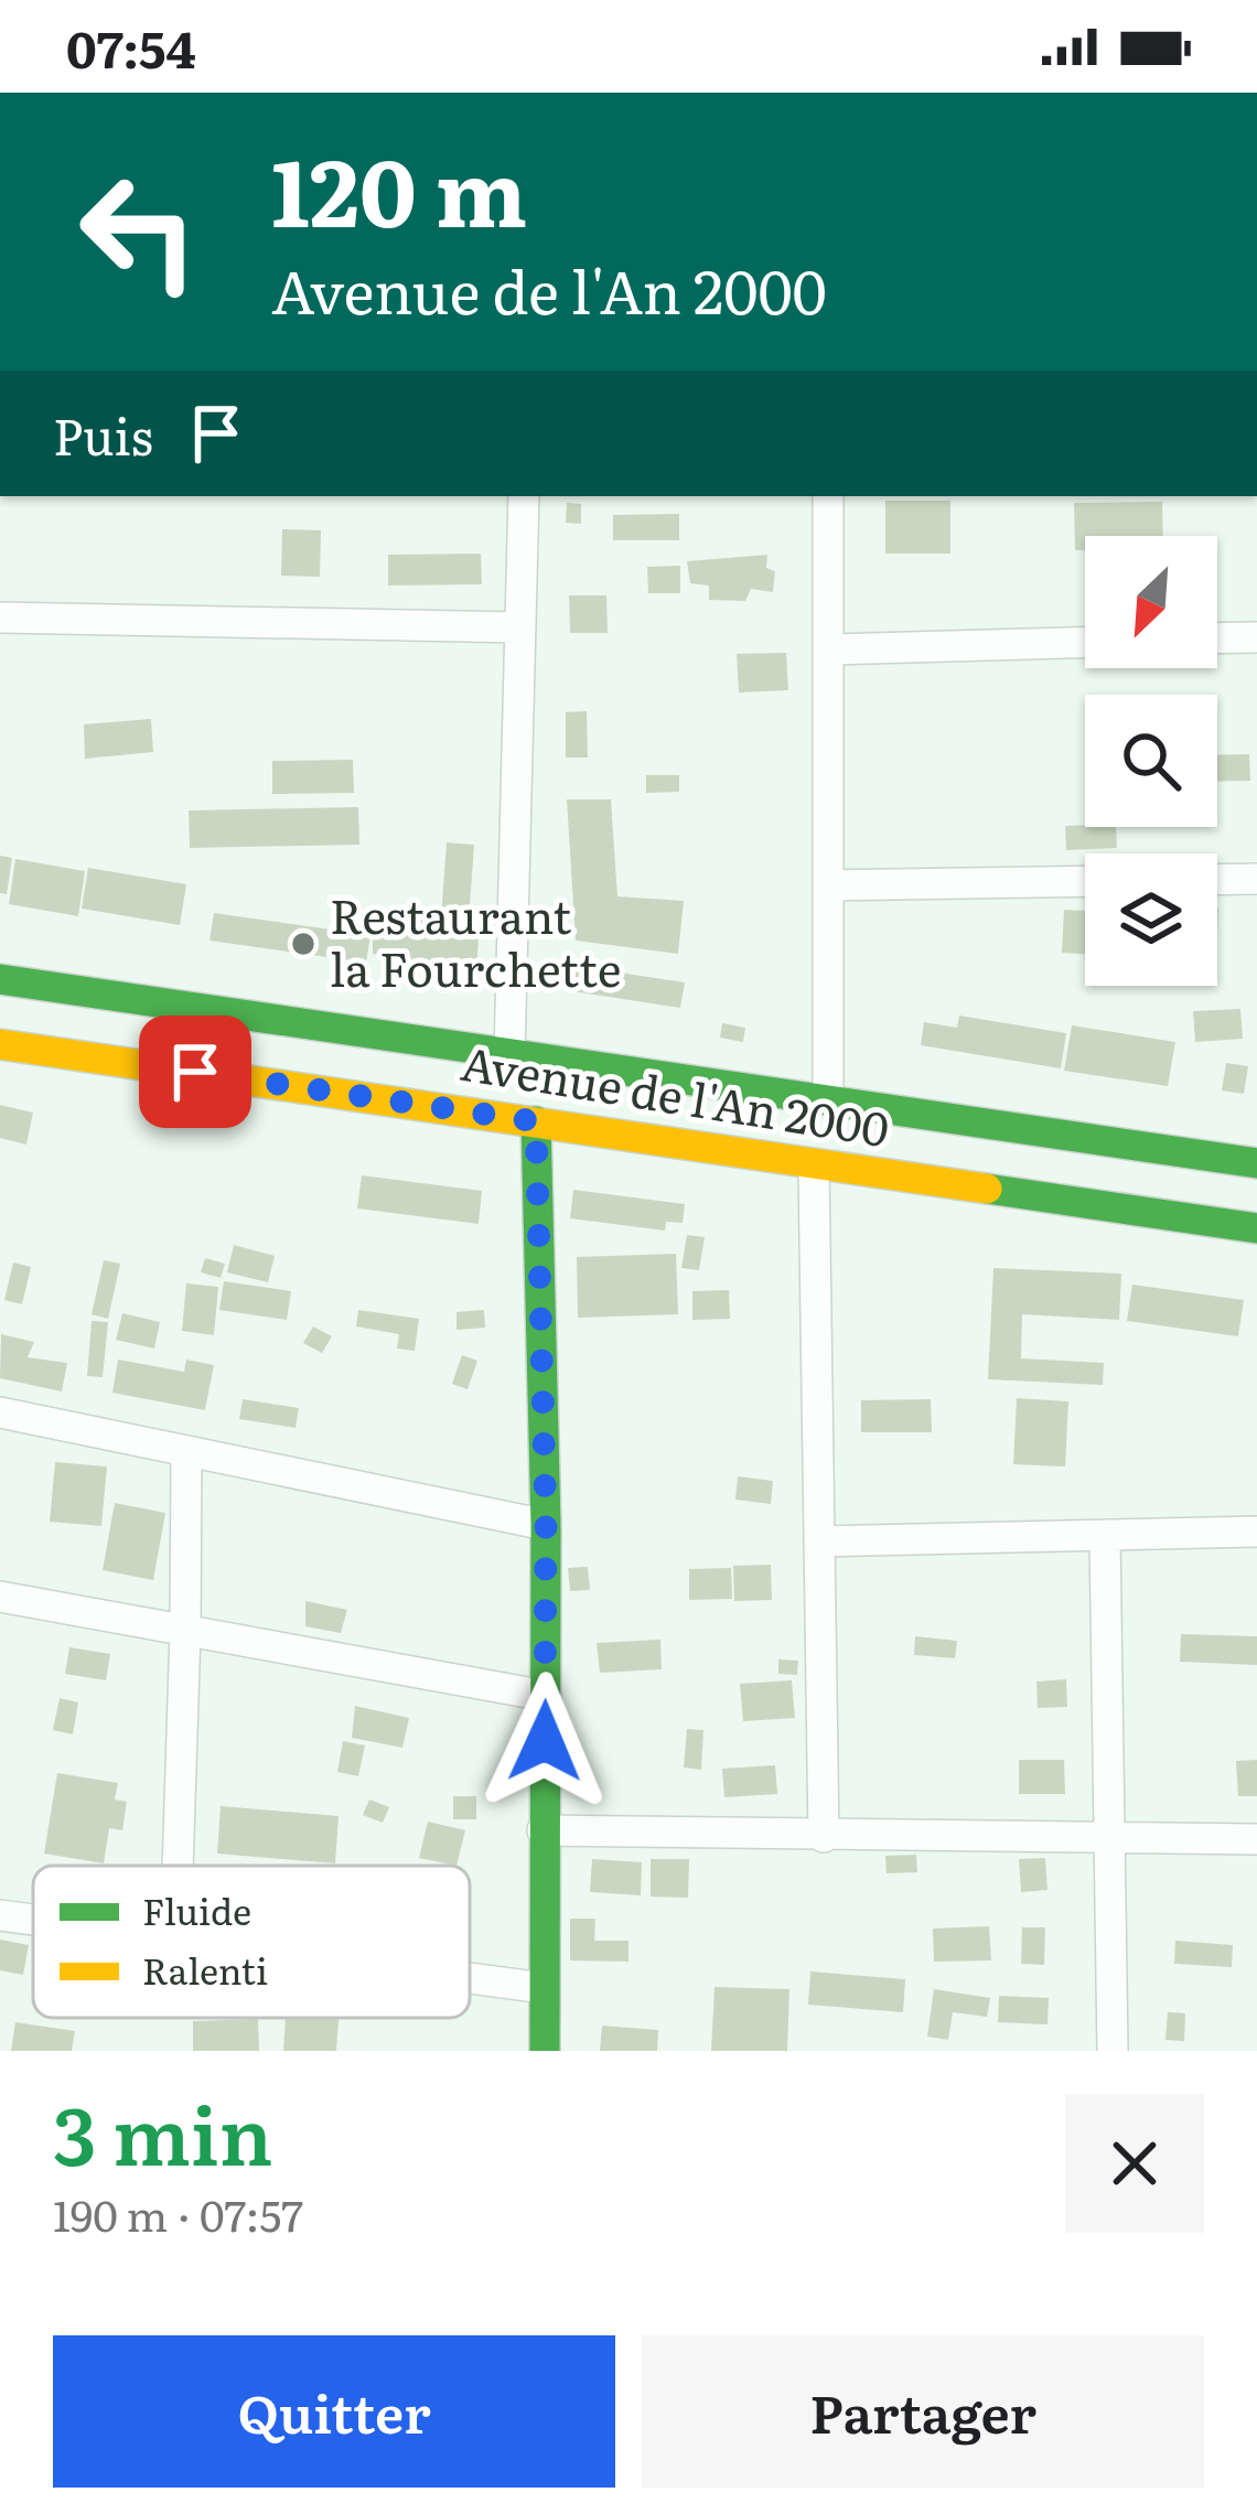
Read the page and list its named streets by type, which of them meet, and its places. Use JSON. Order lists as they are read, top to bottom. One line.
{"streets":{"main road":["Avenue de l'An 2000"]},"places":["Restaurant la Fourchette"],"legend":["Fluide","Ralenti"],"north":"bottom left","page":{"status":"07:54","turn":["120 m","Avenue de l'An 2000"],"then":"Puis","heading":["3 min","190 m · 07:57"],"buttons":["Quitter","Partager"]}}
